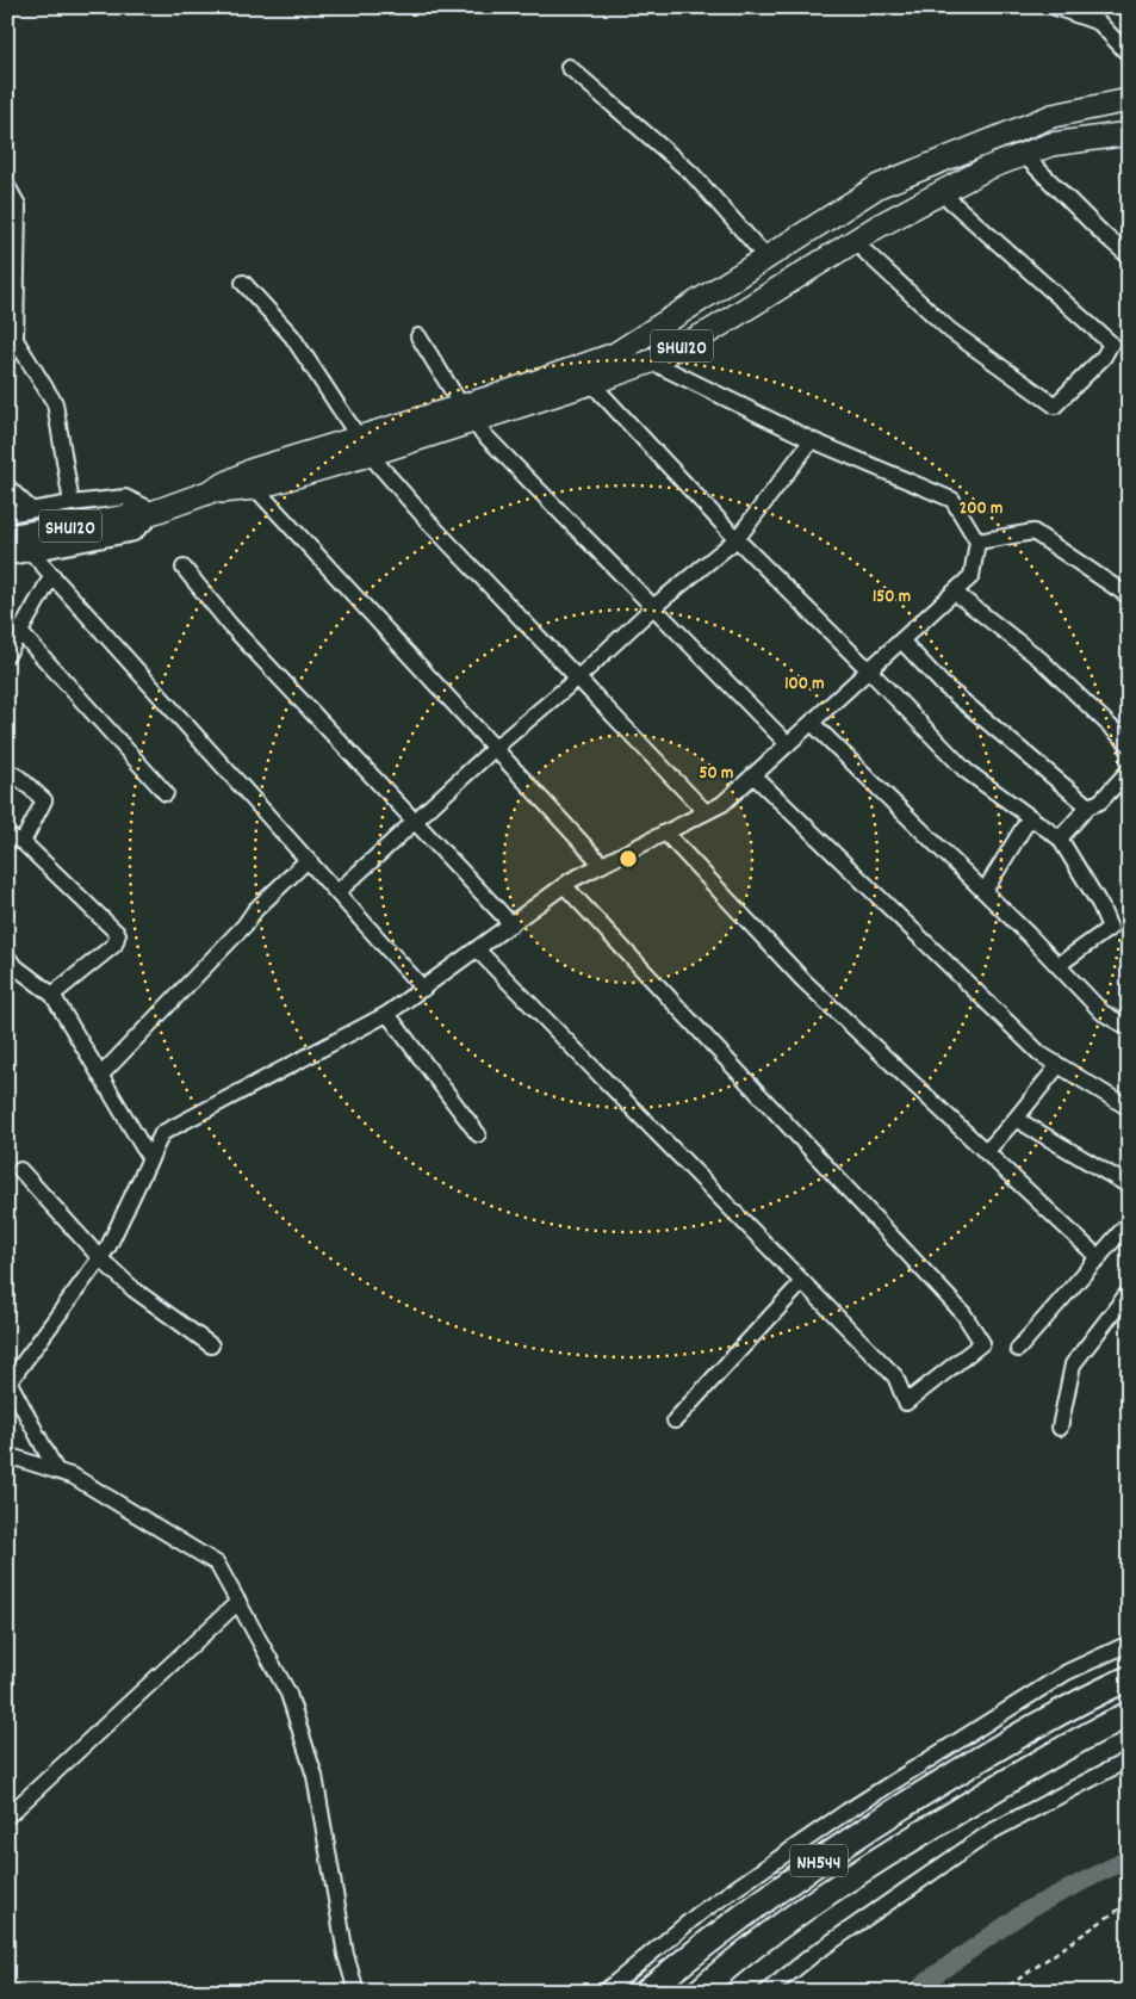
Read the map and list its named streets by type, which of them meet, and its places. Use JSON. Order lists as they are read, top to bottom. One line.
{"streets":{"highway":["NH544"],"main road":["SHU120"]},"rings":["200 m","150 m","100 m","50 m"]}
